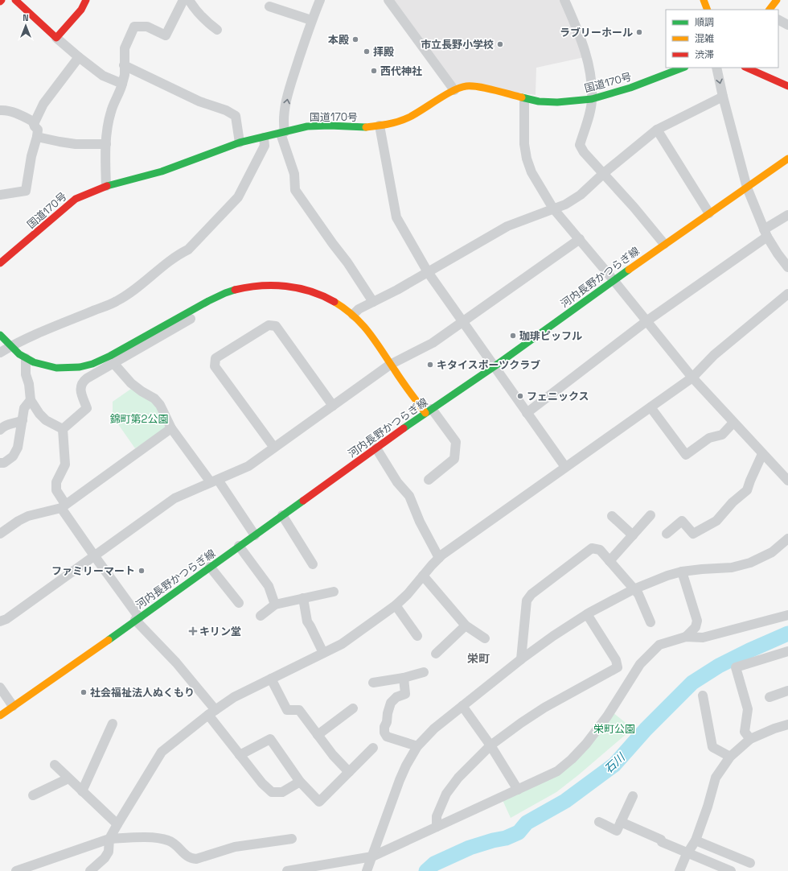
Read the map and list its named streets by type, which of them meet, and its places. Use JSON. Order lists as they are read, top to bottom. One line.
{"streets":{"main road":["国道170号","河内長野かつらぎ線"]},"districts":["栄町"],"water":["石川"],"parks":["錦町第2公園","栄町公園"],"places":{"other":["ラブリーホール","本殿","市立長野小学校","拝殿","西代神社","珈琲ピッフル","キタイスポーツクラブ","フェニックス","ファミリーマート","社会福祉法人ぬくもり"],"health":["キリン堂"]},"legend":["順調","混雑","渋滞"],"north":"top"}
